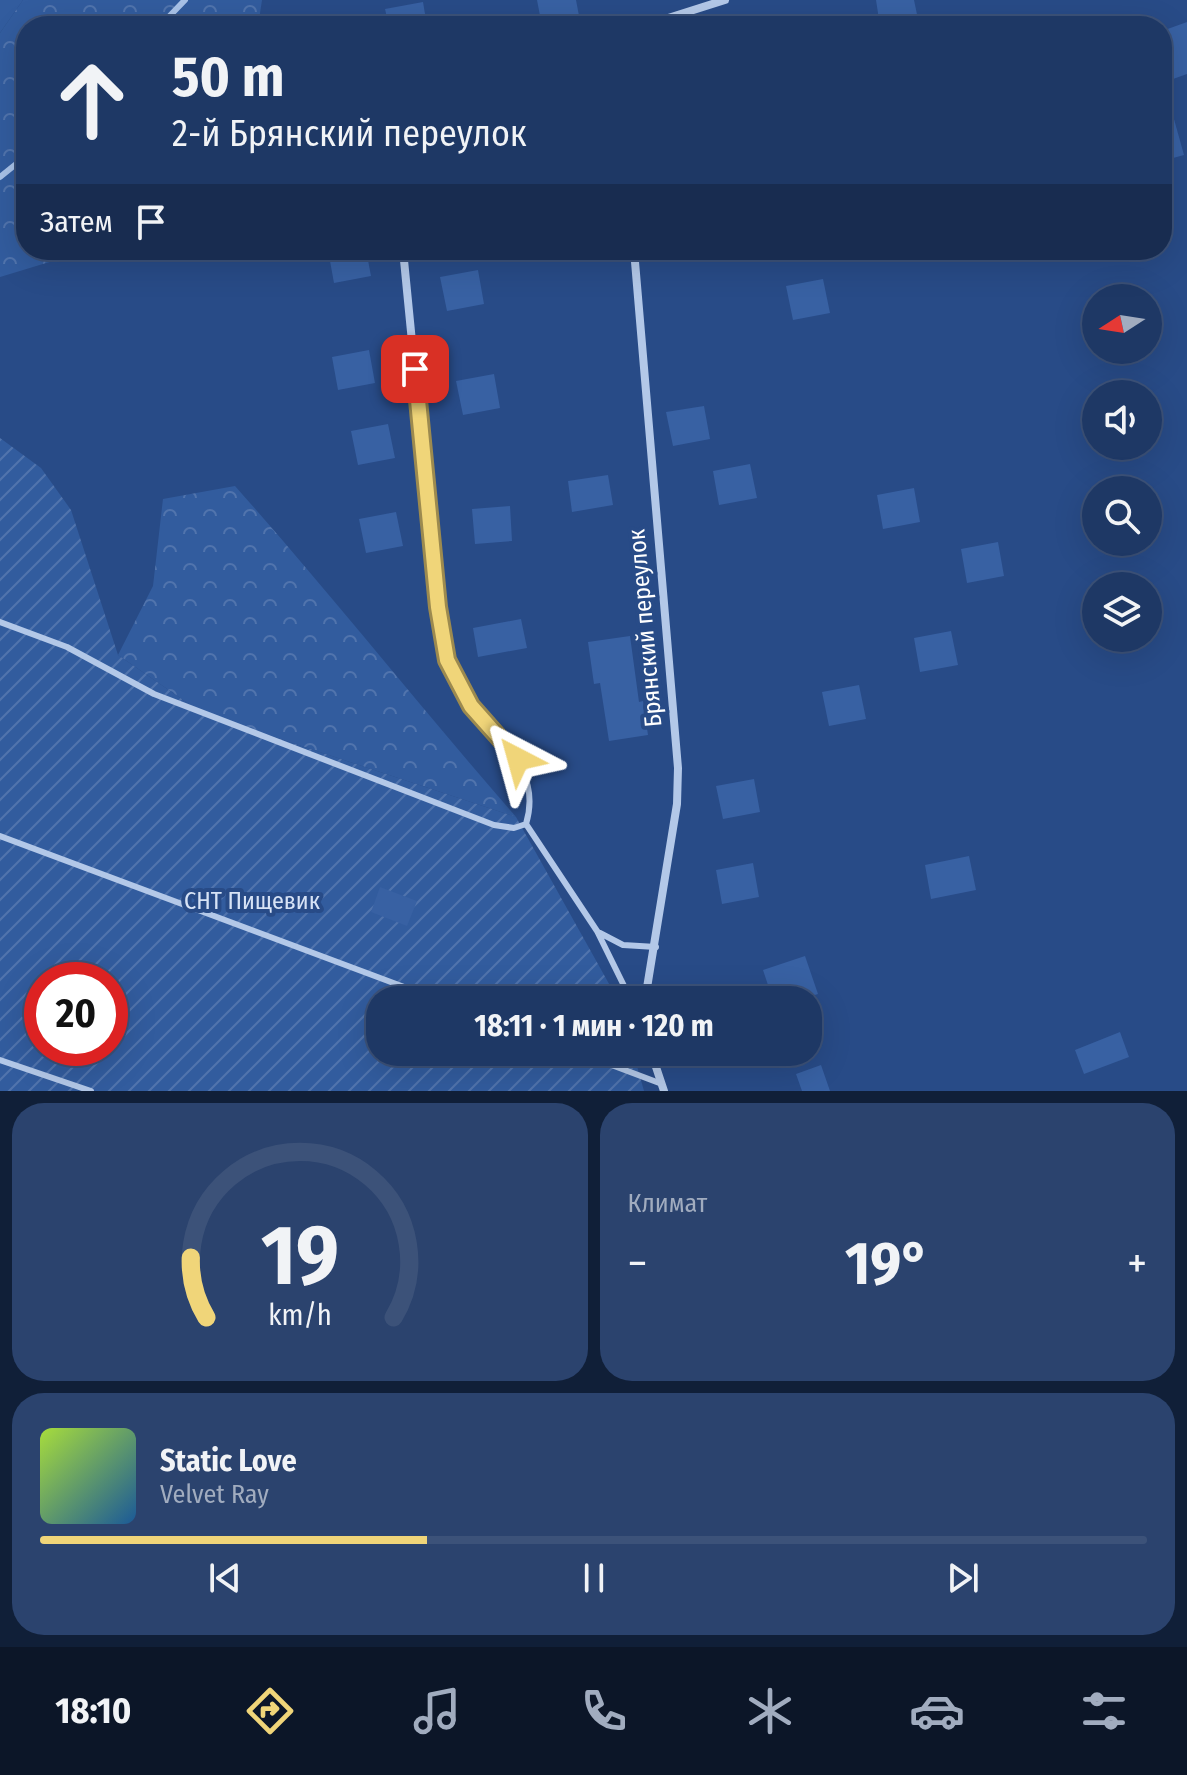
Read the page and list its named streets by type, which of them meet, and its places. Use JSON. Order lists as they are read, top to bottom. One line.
{"streets":{"street":["Брянский переулок"]},"parks":["СНТ Пищевик"],"north":"left","page":{"turn":["50 m","2-й Брянский переулок"],"then":"Затем","limit":"20","trip":"18:11 · 1 мин · 120 m","tile":"Климат","heat":["−","19°","+"],"song":["Static Love","Velvet Ray"],"tabs":"18:10","gauge":["19","km/h"]}}
